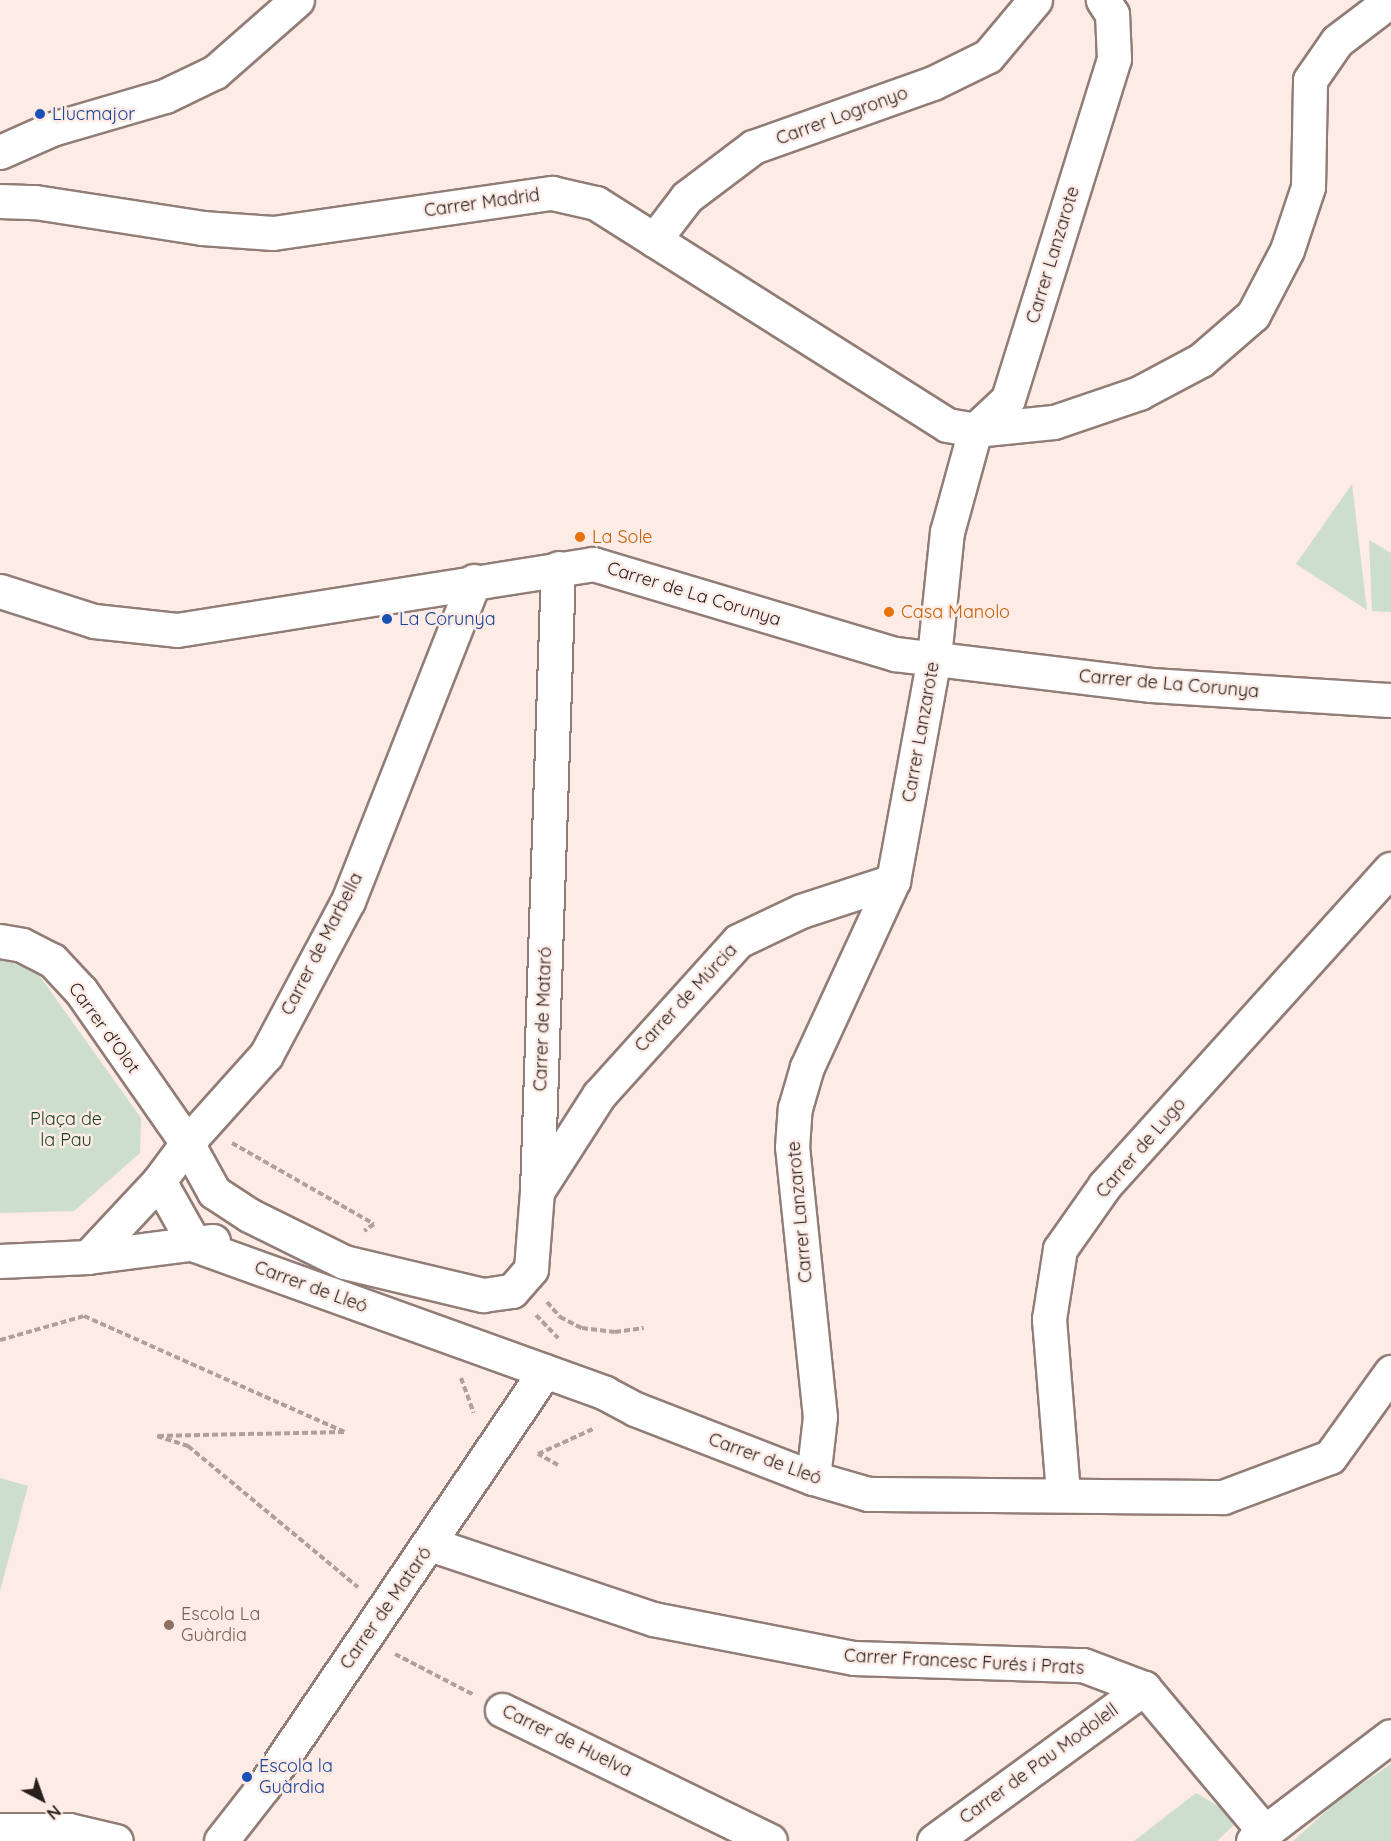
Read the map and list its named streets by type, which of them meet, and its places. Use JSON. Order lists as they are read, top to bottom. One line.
{"streets":{"street":["Carrer Logronyo","Carrer Madrid","Carrer Lanzarote","Carrer de La Corunya","Carrer de Marbella","Carrer de Múrcia","Carrer de Mataró","Carrer d'Olot","Carrer de Lugo","Carrer de Lleó","Carrer Francesc Furés i Prats","Carrer de Huelva","Carrer de Pau Modolell"]},"crossings":[["Carrer Logronyo","Carrer Madrid"],["Carrer Madrid","Carrer Lanzarote"],["Carrer Lanzarote","Carrer de La Corunya"],["Carrer Lanzarote","Carrer de Múrcia"],["Carrer Lanzarote","Carrer de Lleó"],["Carrer de La Corunya","Carrer de Marbella"],["Carrer de La Corunya","Carrer de Mataró"],["Carrer de Marbella","Carrer d'Olot"],["Carrer de Múrcia","Carrer de Mataró"],["Carrer de Mataró","Carrer de Lleó"],["Carrer de Mataró","Carrer Francesc Furés i Prats"],["Carrer de Mataró","Carrer de Huelva"],["Carrer de Lugo","Carrer de Lleó"],["Carrer Francesc Furés i Prats","Carrer de Pau Modolell"]],"parks":["Plaça de la Pau"],"places":["Llucmajor","La Sole","Casa Manolo","La Corunya","Escola La Guàrdia","Escola la Guàrdia"],"north":"bottom right"}
